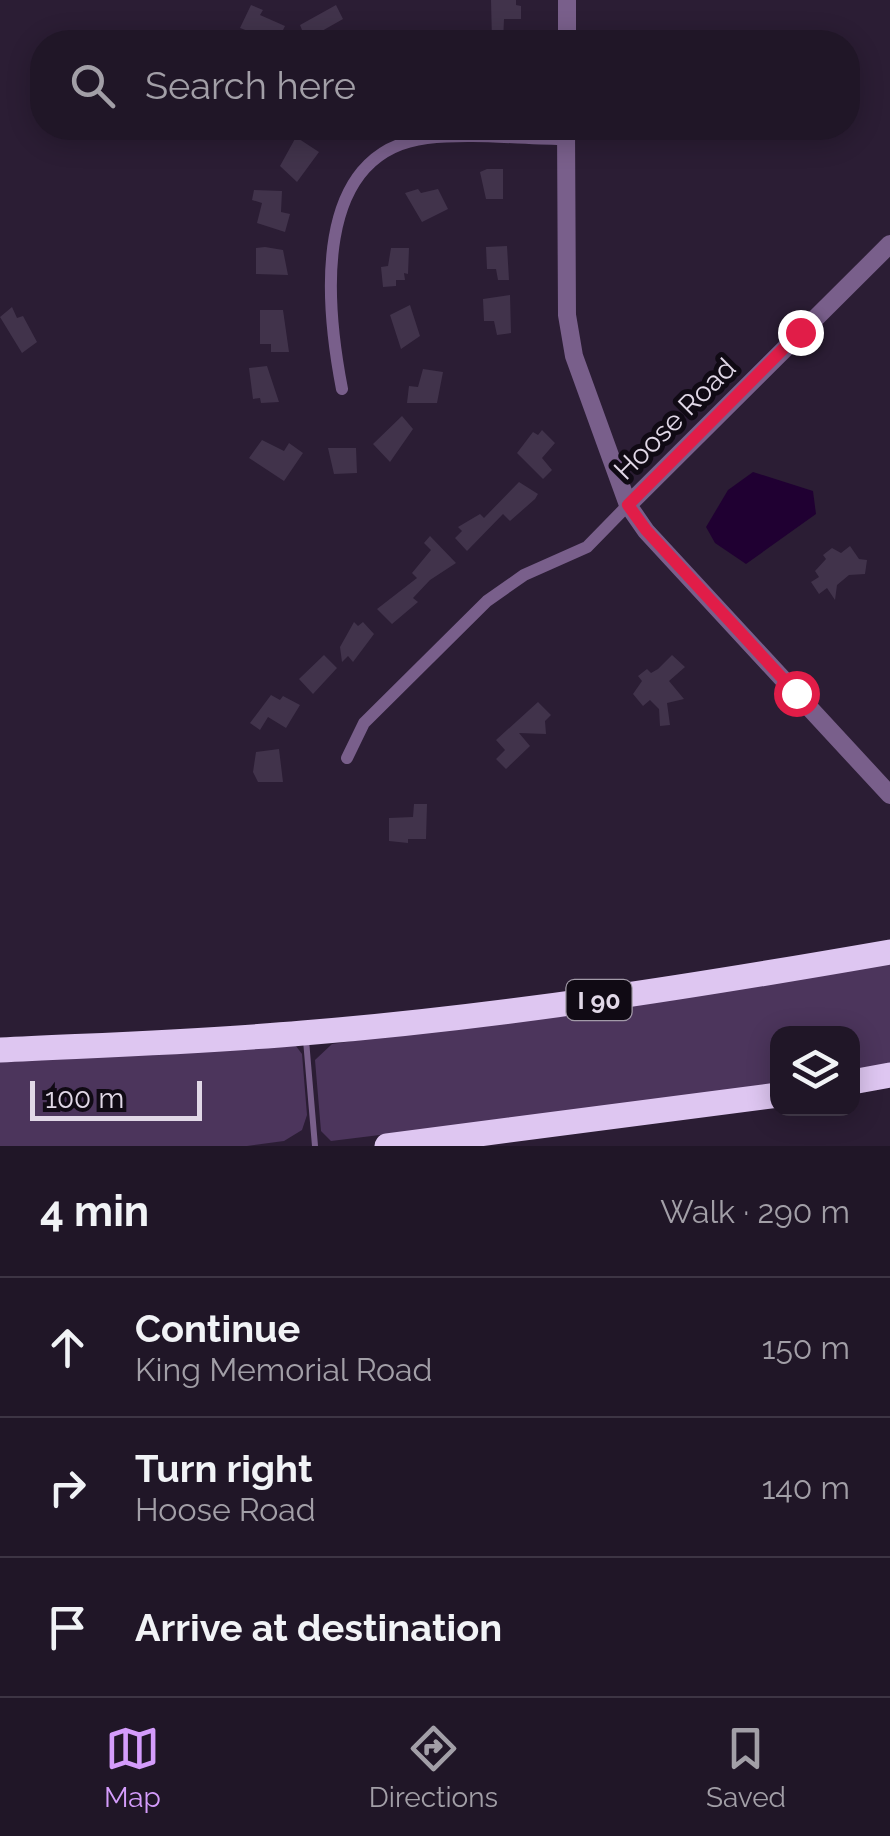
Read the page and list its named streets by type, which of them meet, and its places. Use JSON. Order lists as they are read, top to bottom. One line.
{"streets":{"highway":["I 90"],"street":["Hoose Road"]},"scale_bar":"100 m","page":{"search":"Search here","scale":"100 m","heading":["4 min","Walk · 290 m"],"list":[["Continue","King Memorial Road","150 m"],["Turn right","Hoose Road","140 m"],"Arrive at destination"],"nav":["Map","Directions","Saved"]}}
